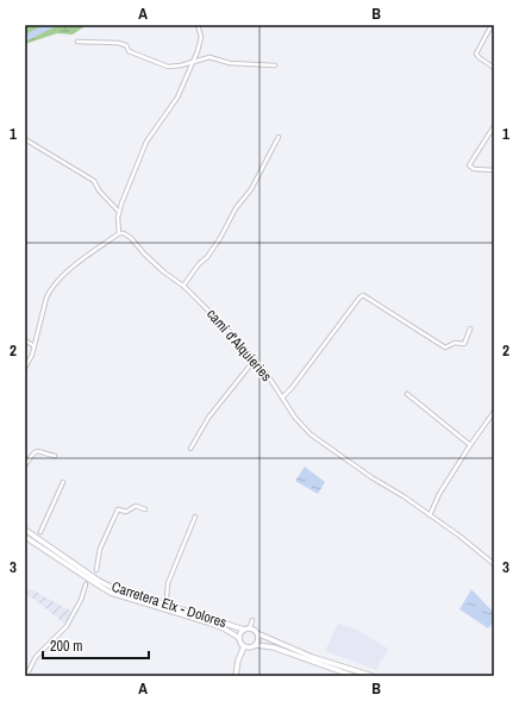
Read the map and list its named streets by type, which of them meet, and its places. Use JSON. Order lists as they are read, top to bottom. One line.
{"streets":{"main road":["Carretera Elx - Dolores"],"street":["camí d'Alquieries"]},"scale_bar":"200 m","grid":{"columns":["A","B"],"rows":["1","2","3"]}}
